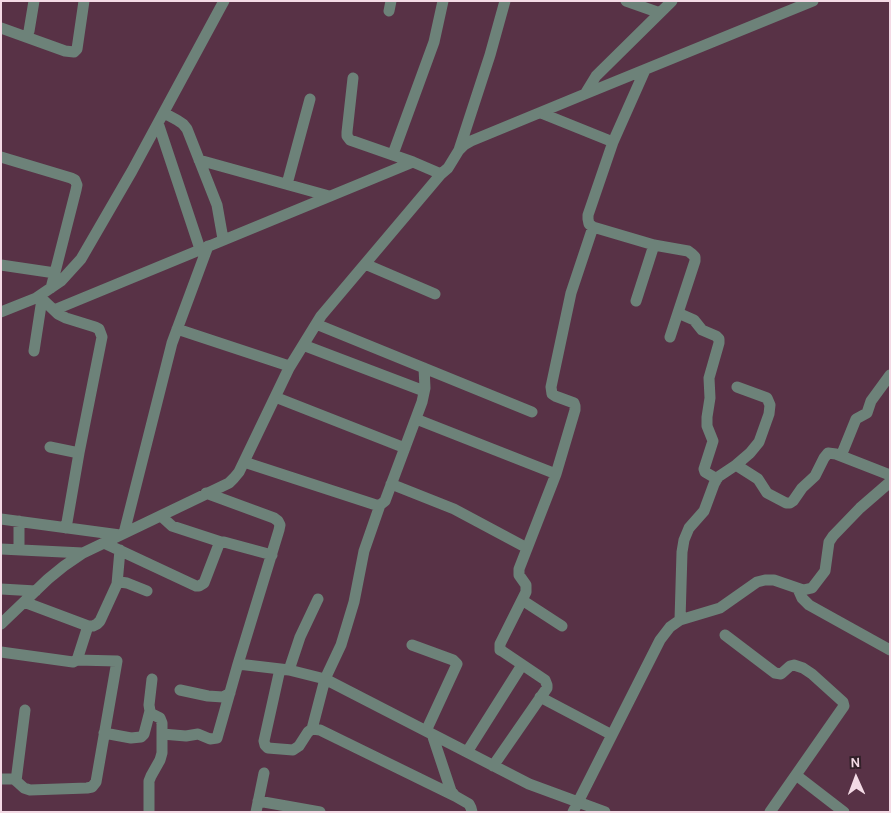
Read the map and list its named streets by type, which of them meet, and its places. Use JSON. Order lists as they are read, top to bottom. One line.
{"north":"top"}
